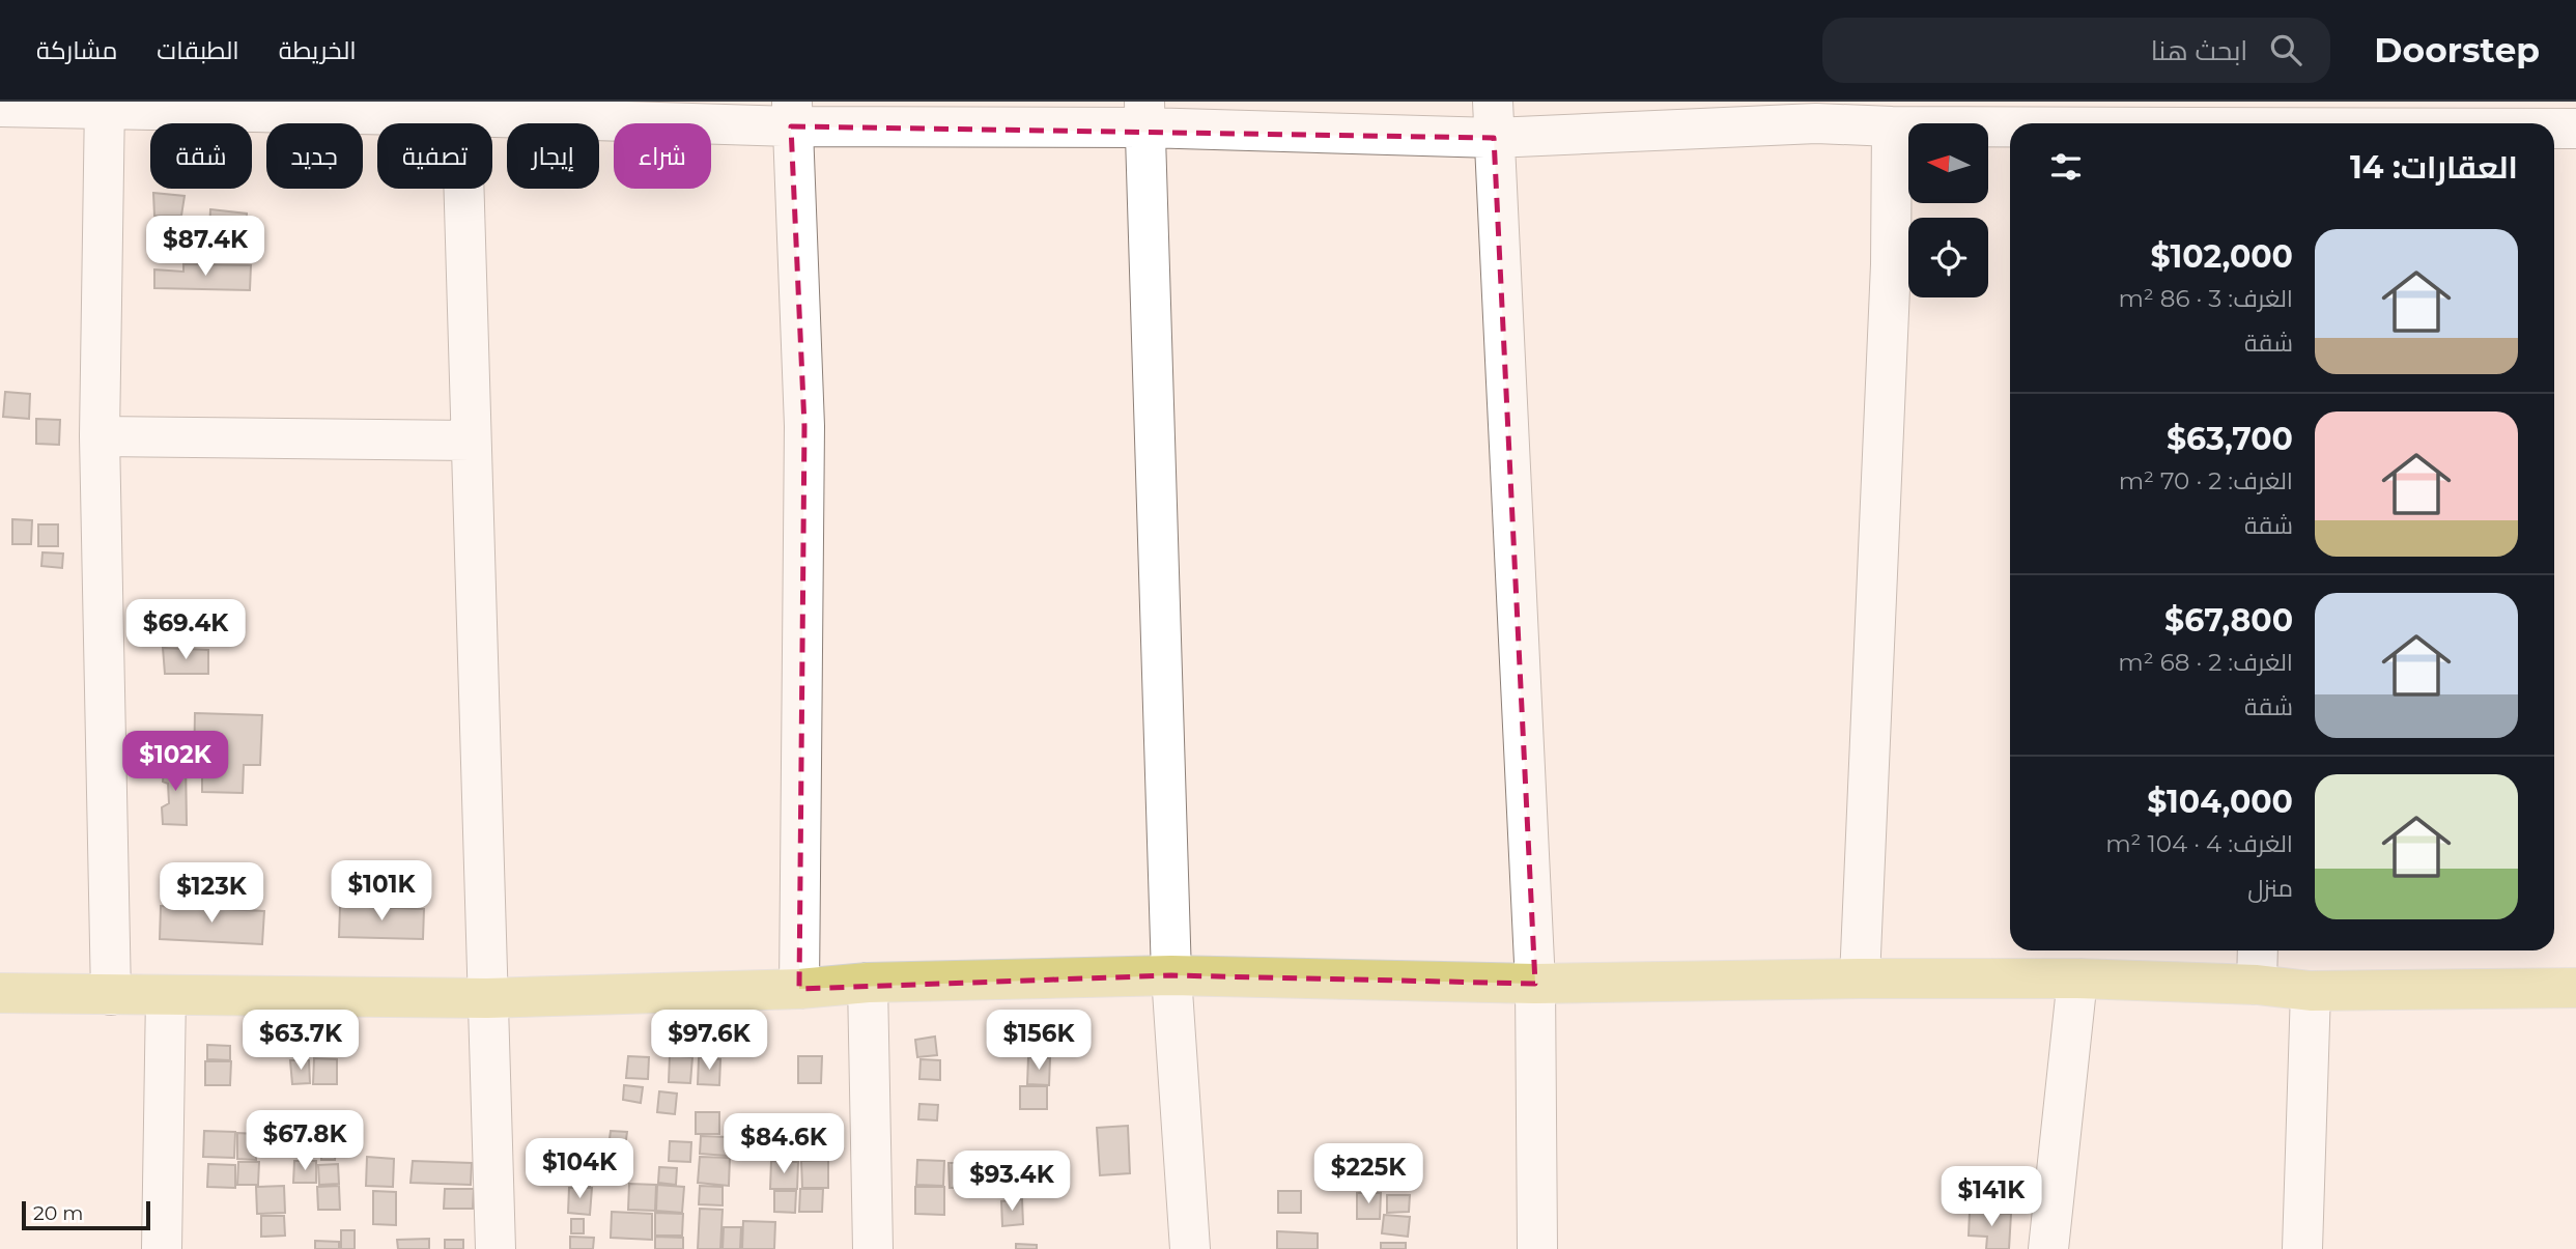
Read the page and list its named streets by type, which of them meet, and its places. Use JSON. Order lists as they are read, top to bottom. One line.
{"scale_bar":"20 m","north":"left","page":{"header":"Doorstep","search":"ابحث هنا","nav":["الخريطة","الطبقات","مشاركة"],"chip":["شراء","إيجار","تصفية","جديد","شقة"],"heading":"العقارات: 14","list":[{"name":"$102,000","note":"الغرف: 3 · 86 m² · شقة"},{"name":"$63,700","note":"الغرف: 2 · 70 m² · شقة"},{"name":"$67,800","note":"الغرف: 2 · 68 m² · شقة"},{"name":"$104,000","note":"الغرف: 4 · 104 m² · منزل"}],"price":["$87.4K","$69.4K","$102K","$101K","$123K","$63.7K","$97.6K","$156K","$67.8K","$84.6K","$104K","$225K","$93.4K","$141K"],"scale":"20 m"}}
